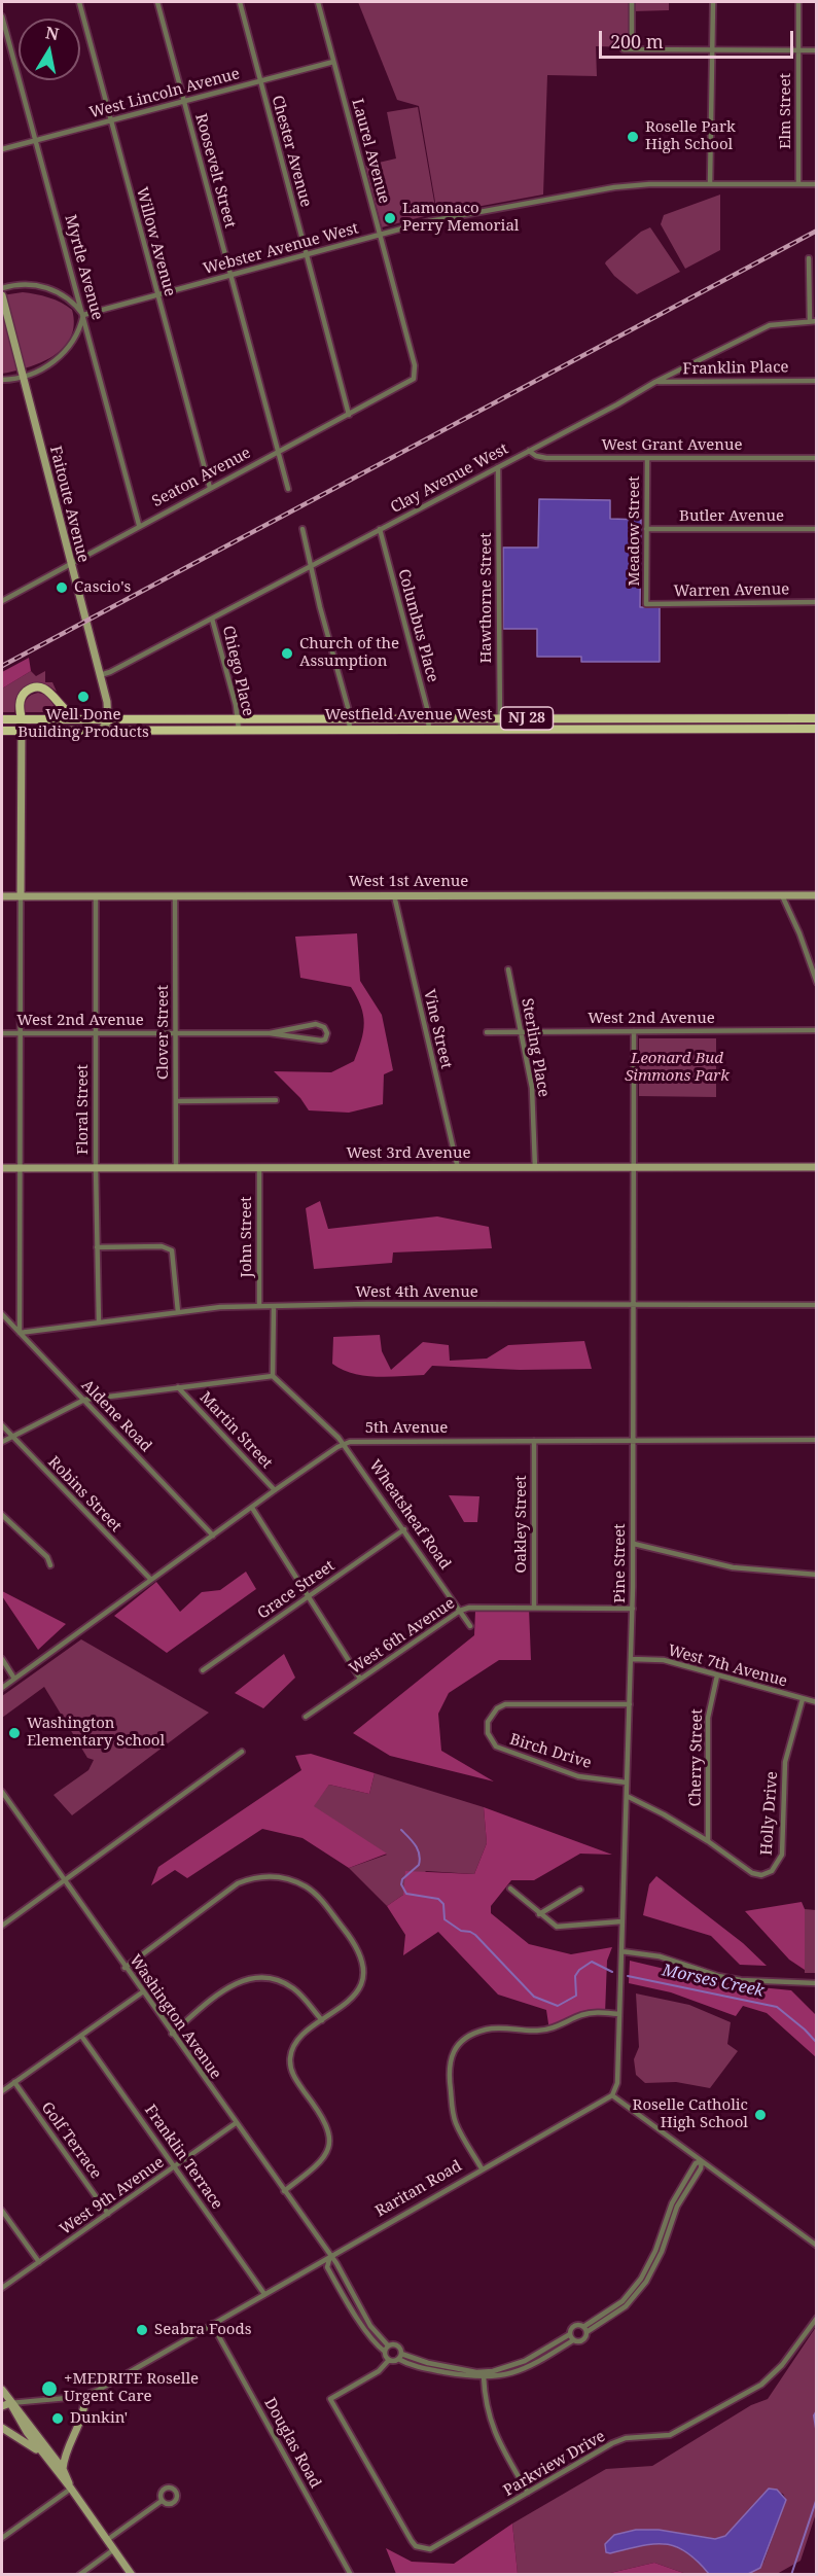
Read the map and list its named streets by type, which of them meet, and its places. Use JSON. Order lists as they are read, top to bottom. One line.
{"streets":{"main road":["Westfield Avenue West","NJ 28"],"street":["West Lincoln Avenue","Elm Street","Chester Avenue","Laurel Avenue","Roosevelt Street","Willow Avenue","Webster Avenue West","Myrtle Avenue","Franklin Place","West Grant Avenue","Seaton Avenue","Clay Avenue West","Faitoute Avenue","Butler Avenue","Meadow Street","Warren Avenue","Hawthorne Street","Columbus Place","Chiego Place","West 1st Avenue","West 2nd Avenue","Vine Street","Clover Street","Sterling Place","Floral Street","West 3rd Avenue","John Street","West 4th Avenue","Aldene Road","5th Avenue","Martin Street","Robins Street","Wheatsheaf Road","Oakley Street","Pine Street","Grace Street","West 6th Avenue","West 7th Avenue","Birch Drive","Cherry Street","Holly Drive","Washington Avenue","Golf Terrace","Franklin Terrace","Raritan Road","West 9th Avenue","Douglas Road","Parkview Drive"]},"crossings":[["West Lincoln Avenue","Chester Avenue"],["West Lincoln Avenue","Laurel Avenue"],["West Lincoln Avenue","Roosevelt Street"],["West Lincoln Avenue","Willow Avenue"],["West Lincoln Avenue","Myrtle Avenue"],["Elm Street","Webster Avenue West"],["Chester Avenue","Webster Avenue West"],["Chester Avenue","Seaton Avenue"],["Laurel Avenue","Webster Avenue West"],["Laurel Avenue","Seaton Avenue"],["Roosevelt Street","Webster Avenue West"],["Roosevelt Street","Seaton Avenue"],["Willow Avenue","Webster Avenue West"],["Willow Avenue","Seaton Avenue"],["Webster Avenue West","Myrtle Avenue"],["Myrtle Avenue","Seaton Avenue"],["Franklin Place","Clay Avenue West"],["West Grant Avenue","Clay Avenue West"],["West Grant Avenue","Meadow Street"],["Seaton Avenue","Faitoute Avenue"],["Clay Avenue West","Faitoute Avenue"],["Clay Avenue West","Hawthorne Street"],["Clay Avenue West","Columbus Place"],["Clay Avenue West","Chiego Place"],["Faitoute Avenue","Westfield Avenue West"],["Butler Avenue","Meadow Street"],["Meadow Street","Warren Avenue"],["Hawthorne Street","Westfield Avenue West"],["Columbus Place","Westfield Avenue West"],["Chiego Place","Westfield Avenue West"],["West 1st Avenue","Vine Street"],["West 1st Avenue","Clover Street"],["West 1st Avenue","Floral Street"],["West 2nd Avenue","Clover Street"],["West 2nd Avenue","Sterling Place"],["West 2nd Avenue","Floral Street"],["West 2nd Avenue","Pine Street"],["Vine Street","West 3rd Avenue"],["Clover Street","West 3rd Avenue"],["Sterling Place","West 3rd Avenue"],["Floral Street","West 3rd Avenue"],["Floral Street","West 4th Avenue"],["West 3rd Avenue","John Street"],["West 3rd Avenue","Pine Street"],["John Street","West 4th Avenue"],["West 4th Avenue","Aldene Road"],["West 4th Avenue","Pine Street"],["Aldene Road","5th Avenue"],["5th Avenue","Martin Street"],["5th Avenue","Robins Street"],["5th Avenue","Wheatsheaf Road"],["5th Avenue","Oakley Street"],["5th Avenue","Pine Street"],["Wheatsheaf Road","Grace Street"],["Wheatsheaf Road","West 6th Avenue"],["Oakley Street","West 6th Avenue"],["Pine Street","West 6th Avenue"],["Pine Street","West 7th Avenue"],["Pine Street","Birch Drive"],["Pine Street","Holly Drive"],["Pine Street","Raritan Road"],["West 7th Avenue","Cherry Street"],["West 7th Avenue","Holly Drive"],["Cherry Street","Holly Drive"],["Washington Avenue","Raritan Road"],["Washington Avenue","West 9th Avenue"],["Golf Terrace","West 9th Avenue"],["Franklin Terrace","Raritan Road"],["Franklin Terrace","West 9th Avenue"],["Raritan Road","Douglas Road"]],"water":["Morses Creek"],"parks":["Leonard Bud Simmons Park"],"places":["Roselle Park High School","Lamonaco Perry Memorial","Cascio's","Church of the Assumption","Well Done Building Products","Washington Elementary School","Roselle Catholic High School","Seabra Foods","+MEDRITE Roselle Urgent Care","Dunkin'"],"scale_bar":"200 m","north":"top"}
